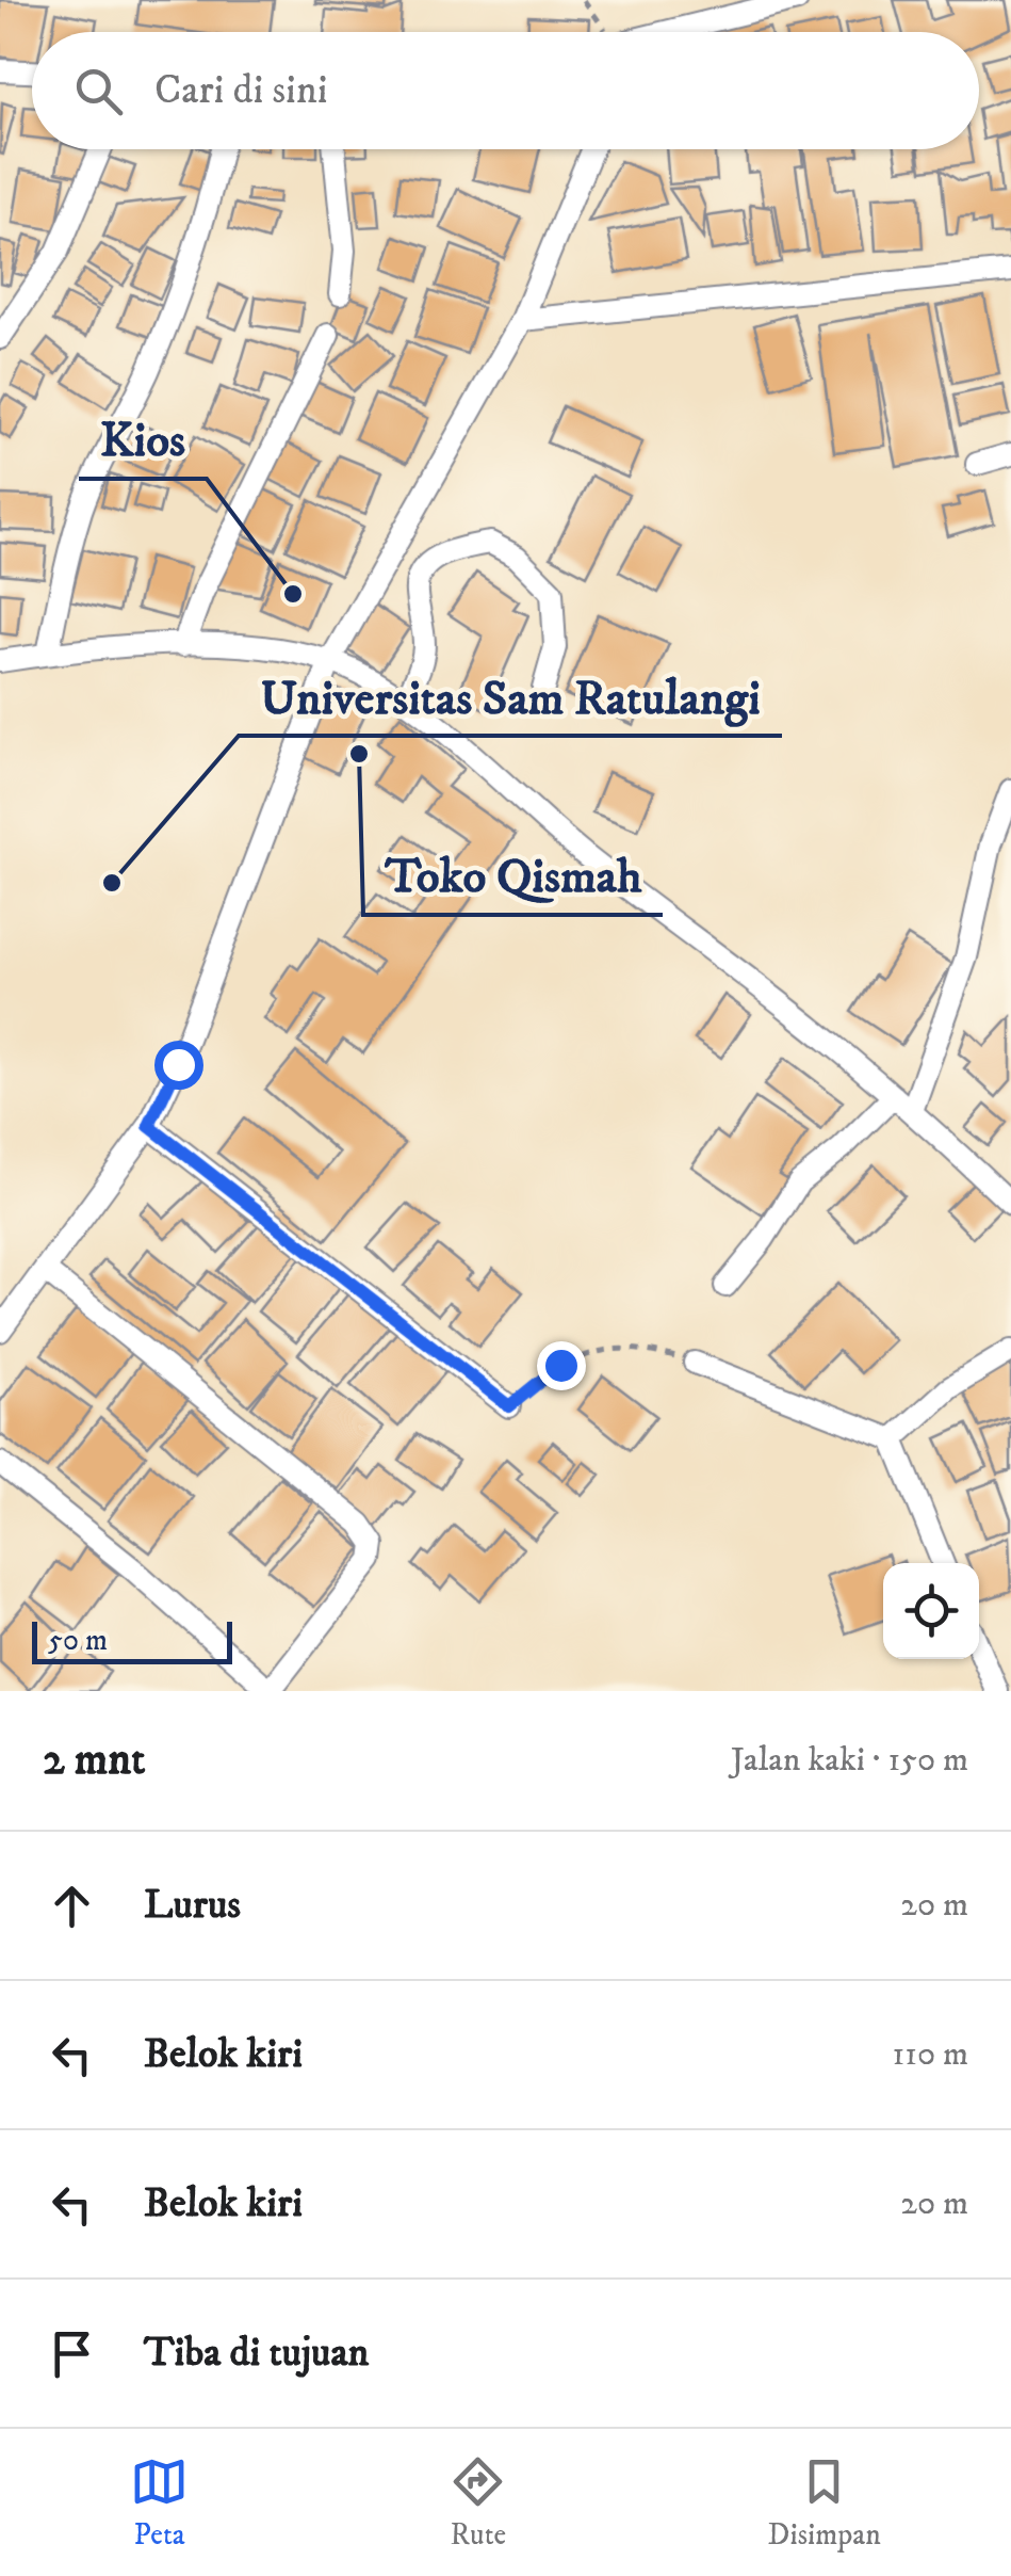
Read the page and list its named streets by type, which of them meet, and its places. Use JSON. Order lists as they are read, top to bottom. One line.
{"places":["Kios","Toko Qismah","Universitas Sam Ratulangi"],"scale_bar":"50 m","page":{"search":"Cari di sini","scale":"50 m","heading":["2 mnt","Jalan kaki · 150 m"],"list":[["Lurus","20 m"],["Belok kiri","110 m"],["Belok kiri","20 m"],"Tiba di tujuan"],"nav":["Peta","Rute","Disimpan"]}}
